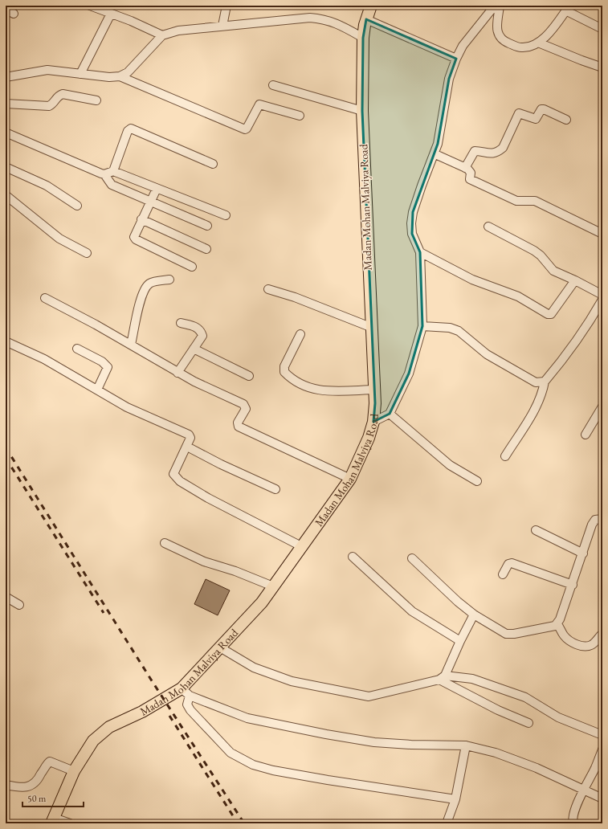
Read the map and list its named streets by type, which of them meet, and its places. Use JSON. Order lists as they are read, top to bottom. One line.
{"streets":{"highway":["Madan Mohan Malviya Road"]},"scale_bar":"50 m"}
